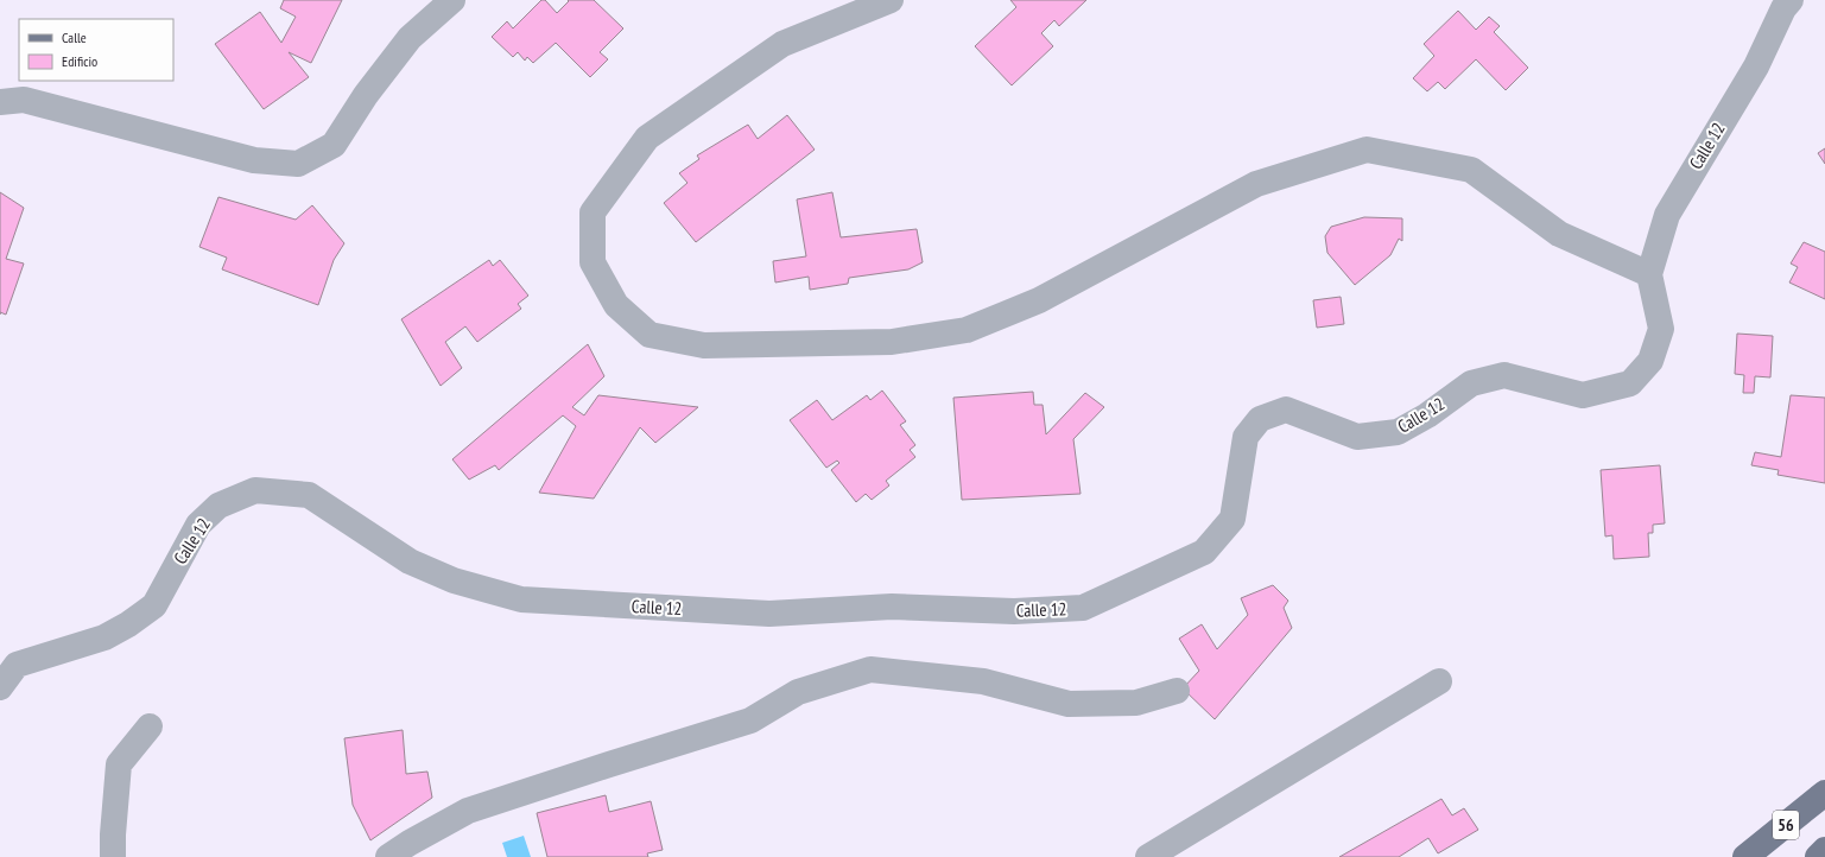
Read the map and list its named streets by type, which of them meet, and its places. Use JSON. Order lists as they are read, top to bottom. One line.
{"streets":{"main road":["56"],"street":["Calle 12"]},"legend":["Calle","Edificio"]}
